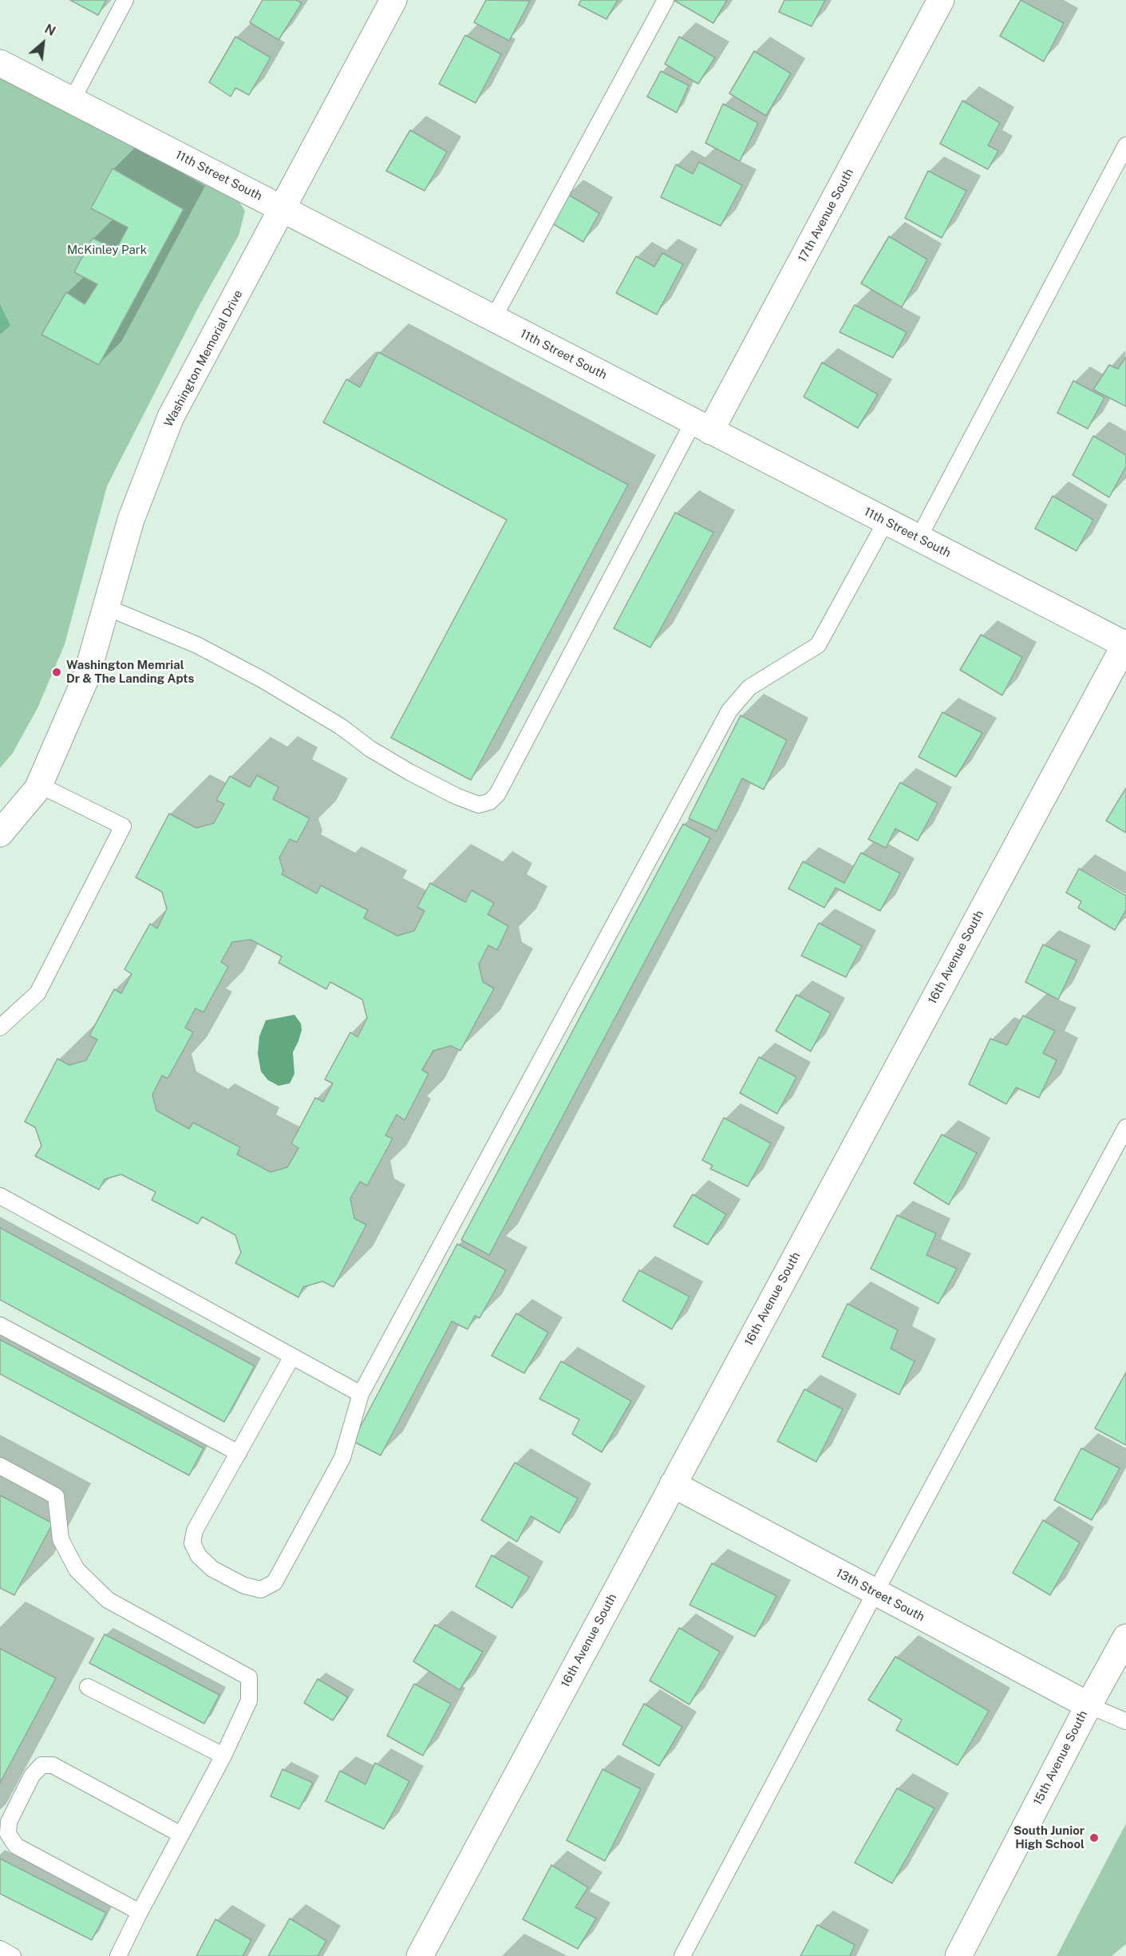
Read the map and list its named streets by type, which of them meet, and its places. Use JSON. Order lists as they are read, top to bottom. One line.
{"streets":{"street":["11th Street South","17th Avenue South","Washington Memorial Drive","16th Avenue South","13th Street South","15th Avenue South"]},"crossings":[["11th Street South","17th Avenue South"],["11th Street South","Washington Memorial Drive"],["11th Street South","16th Avenue South"],["16th Avenue South","13th Street South"],["13th Street South","15th Avenue South"]],"parks":["McKinley Park"],"places":["Washington Memrial Dr & The Landing Apts","South Junior High School"],"north":"top right"}
